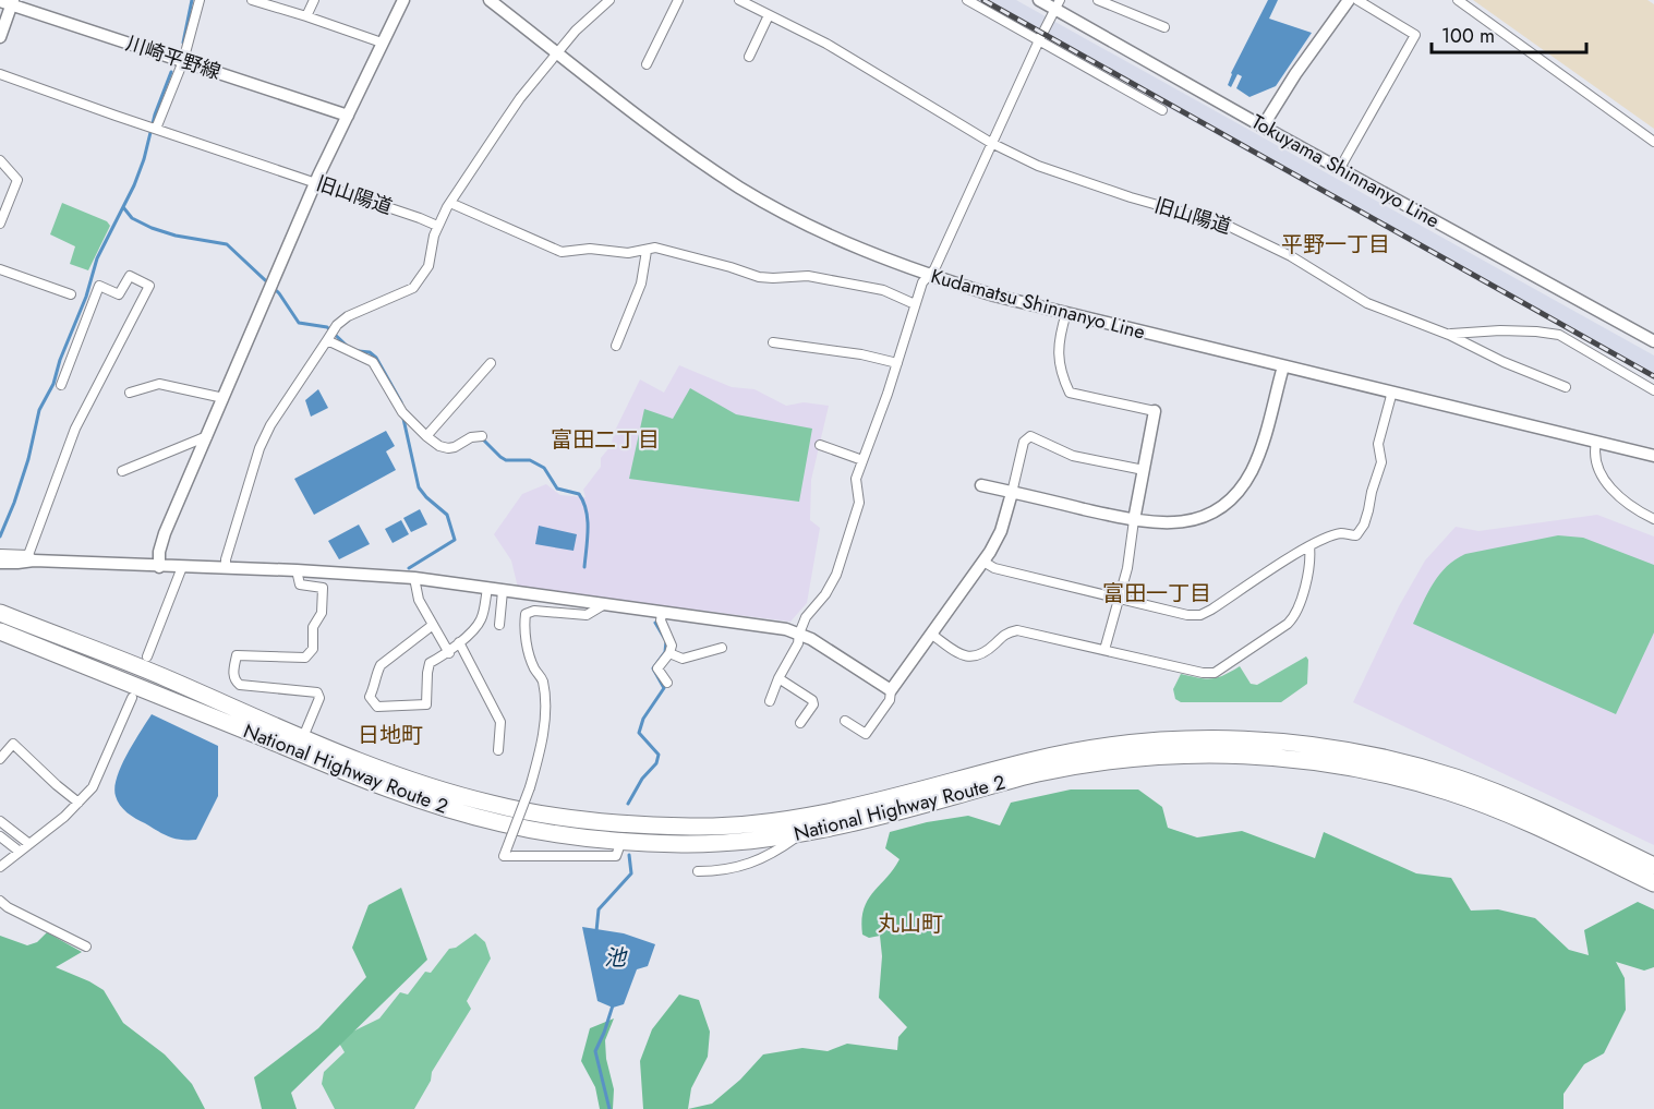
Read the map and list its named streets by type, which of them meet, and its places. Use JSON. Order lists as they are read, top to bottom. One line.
{"streets":{"highway":["National Highway Route 2"],"street":["川崎平野線","Tokuyama Shinnanyo Line","旧山陽道","Kudamatsu Shinnanyo Line"]},"districts":["平野一丁目","富田二丁目","富田一丁目","日地町","丸山町"],"water":["池"],"scale_bar":"100 m"}
